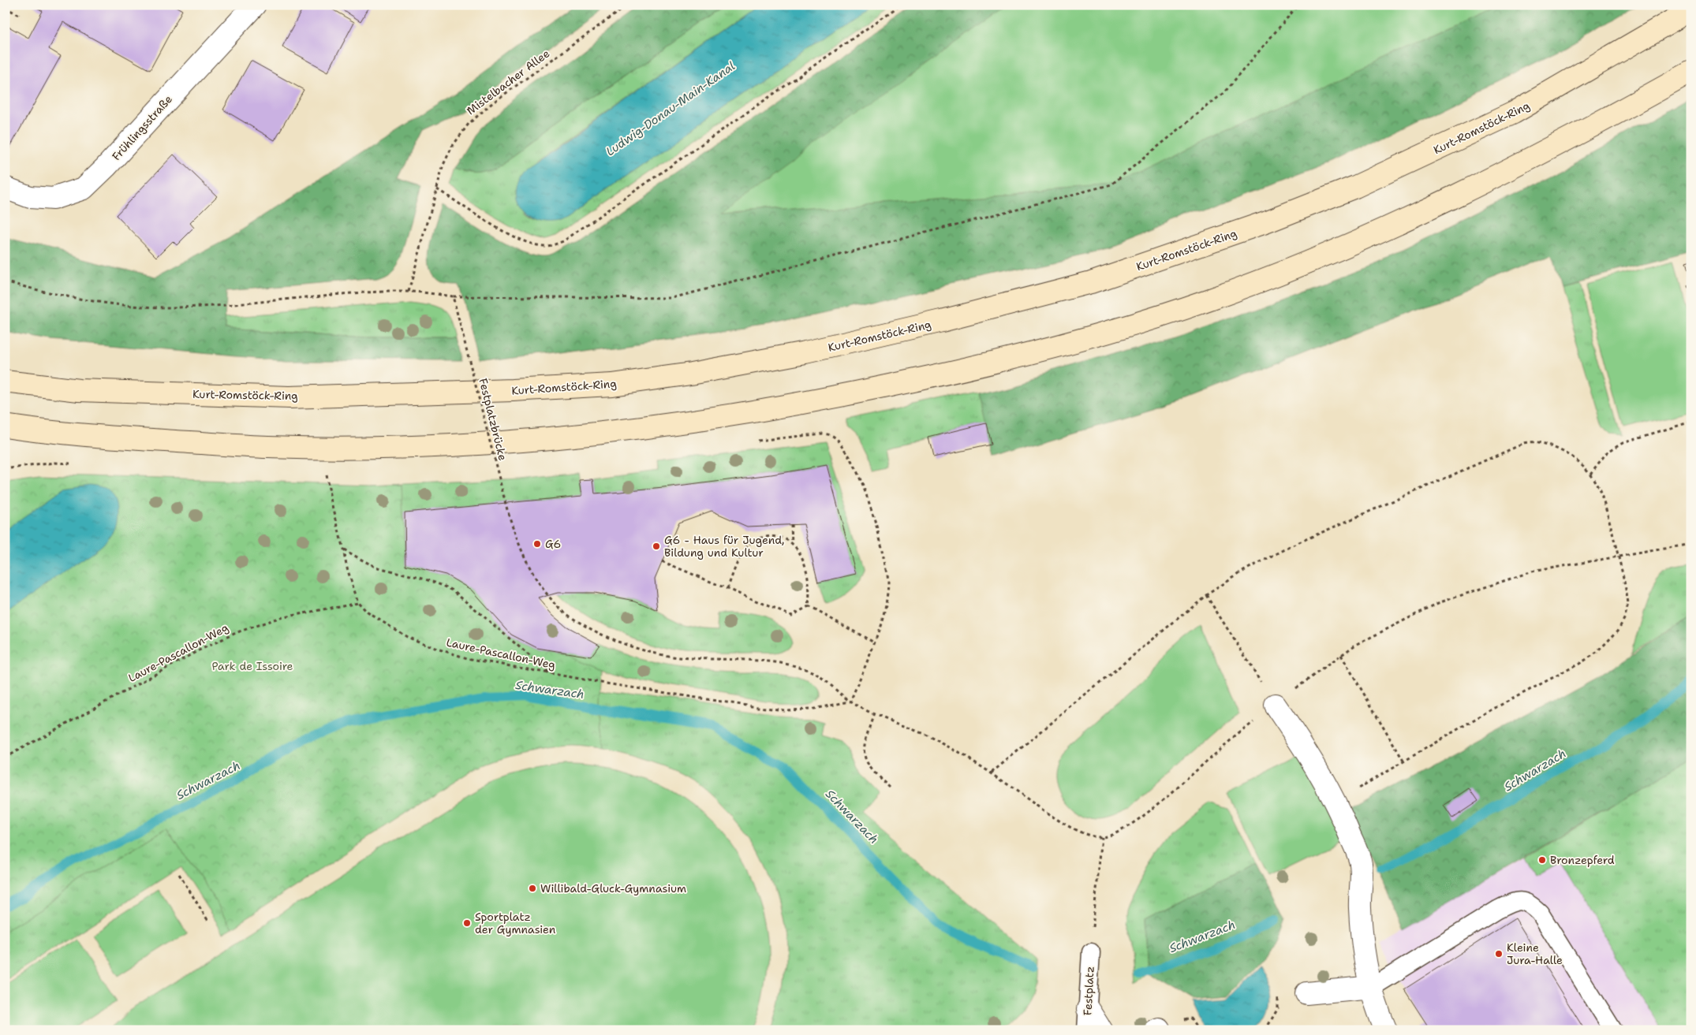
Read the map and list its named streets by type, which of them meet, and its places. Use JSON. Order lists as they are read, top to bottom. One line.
{"streets":{"main road":["Kurt-Romstöck-Ring"],"street":["Frühlingsstraße"],"lane":["Festplatz"],"path":["Mistelbacher Allee","Festplatzbrücke","Laure-Pascallon-Weg"]},"crossings":[["Festplatzbrücke","Laure-Pascallon-Weg"]],"water":["Ludwig-Donau-Main-Kanal","Schwarzach"],"parks":["Park de Issoire"],"places":["G6","G6 - Haus für Jugend, Bildung und Kultur","Bronzepferd","Willibald-Gluck-Gymnasium","Sportplatz der Gymnasien","Kleine Jura-Halle"]}
